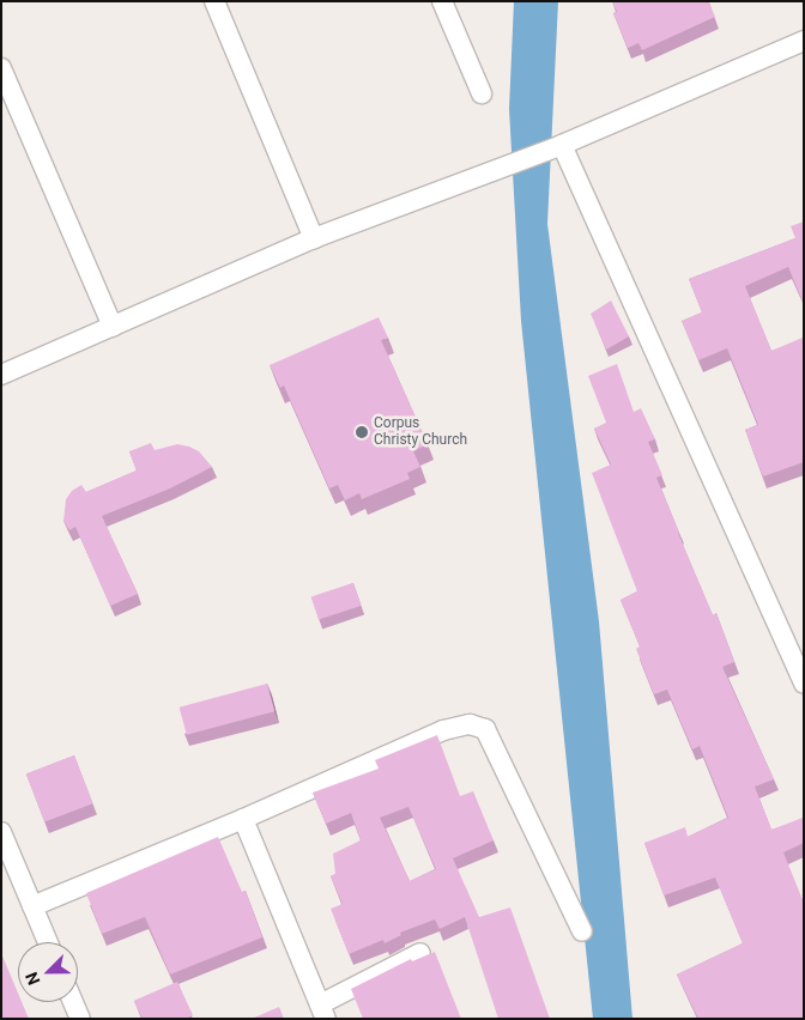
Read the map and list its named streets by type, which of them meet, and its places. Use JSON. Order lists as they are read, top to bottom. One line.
{"places":["Corpus Christy Church"],"north":"bottom left"}
